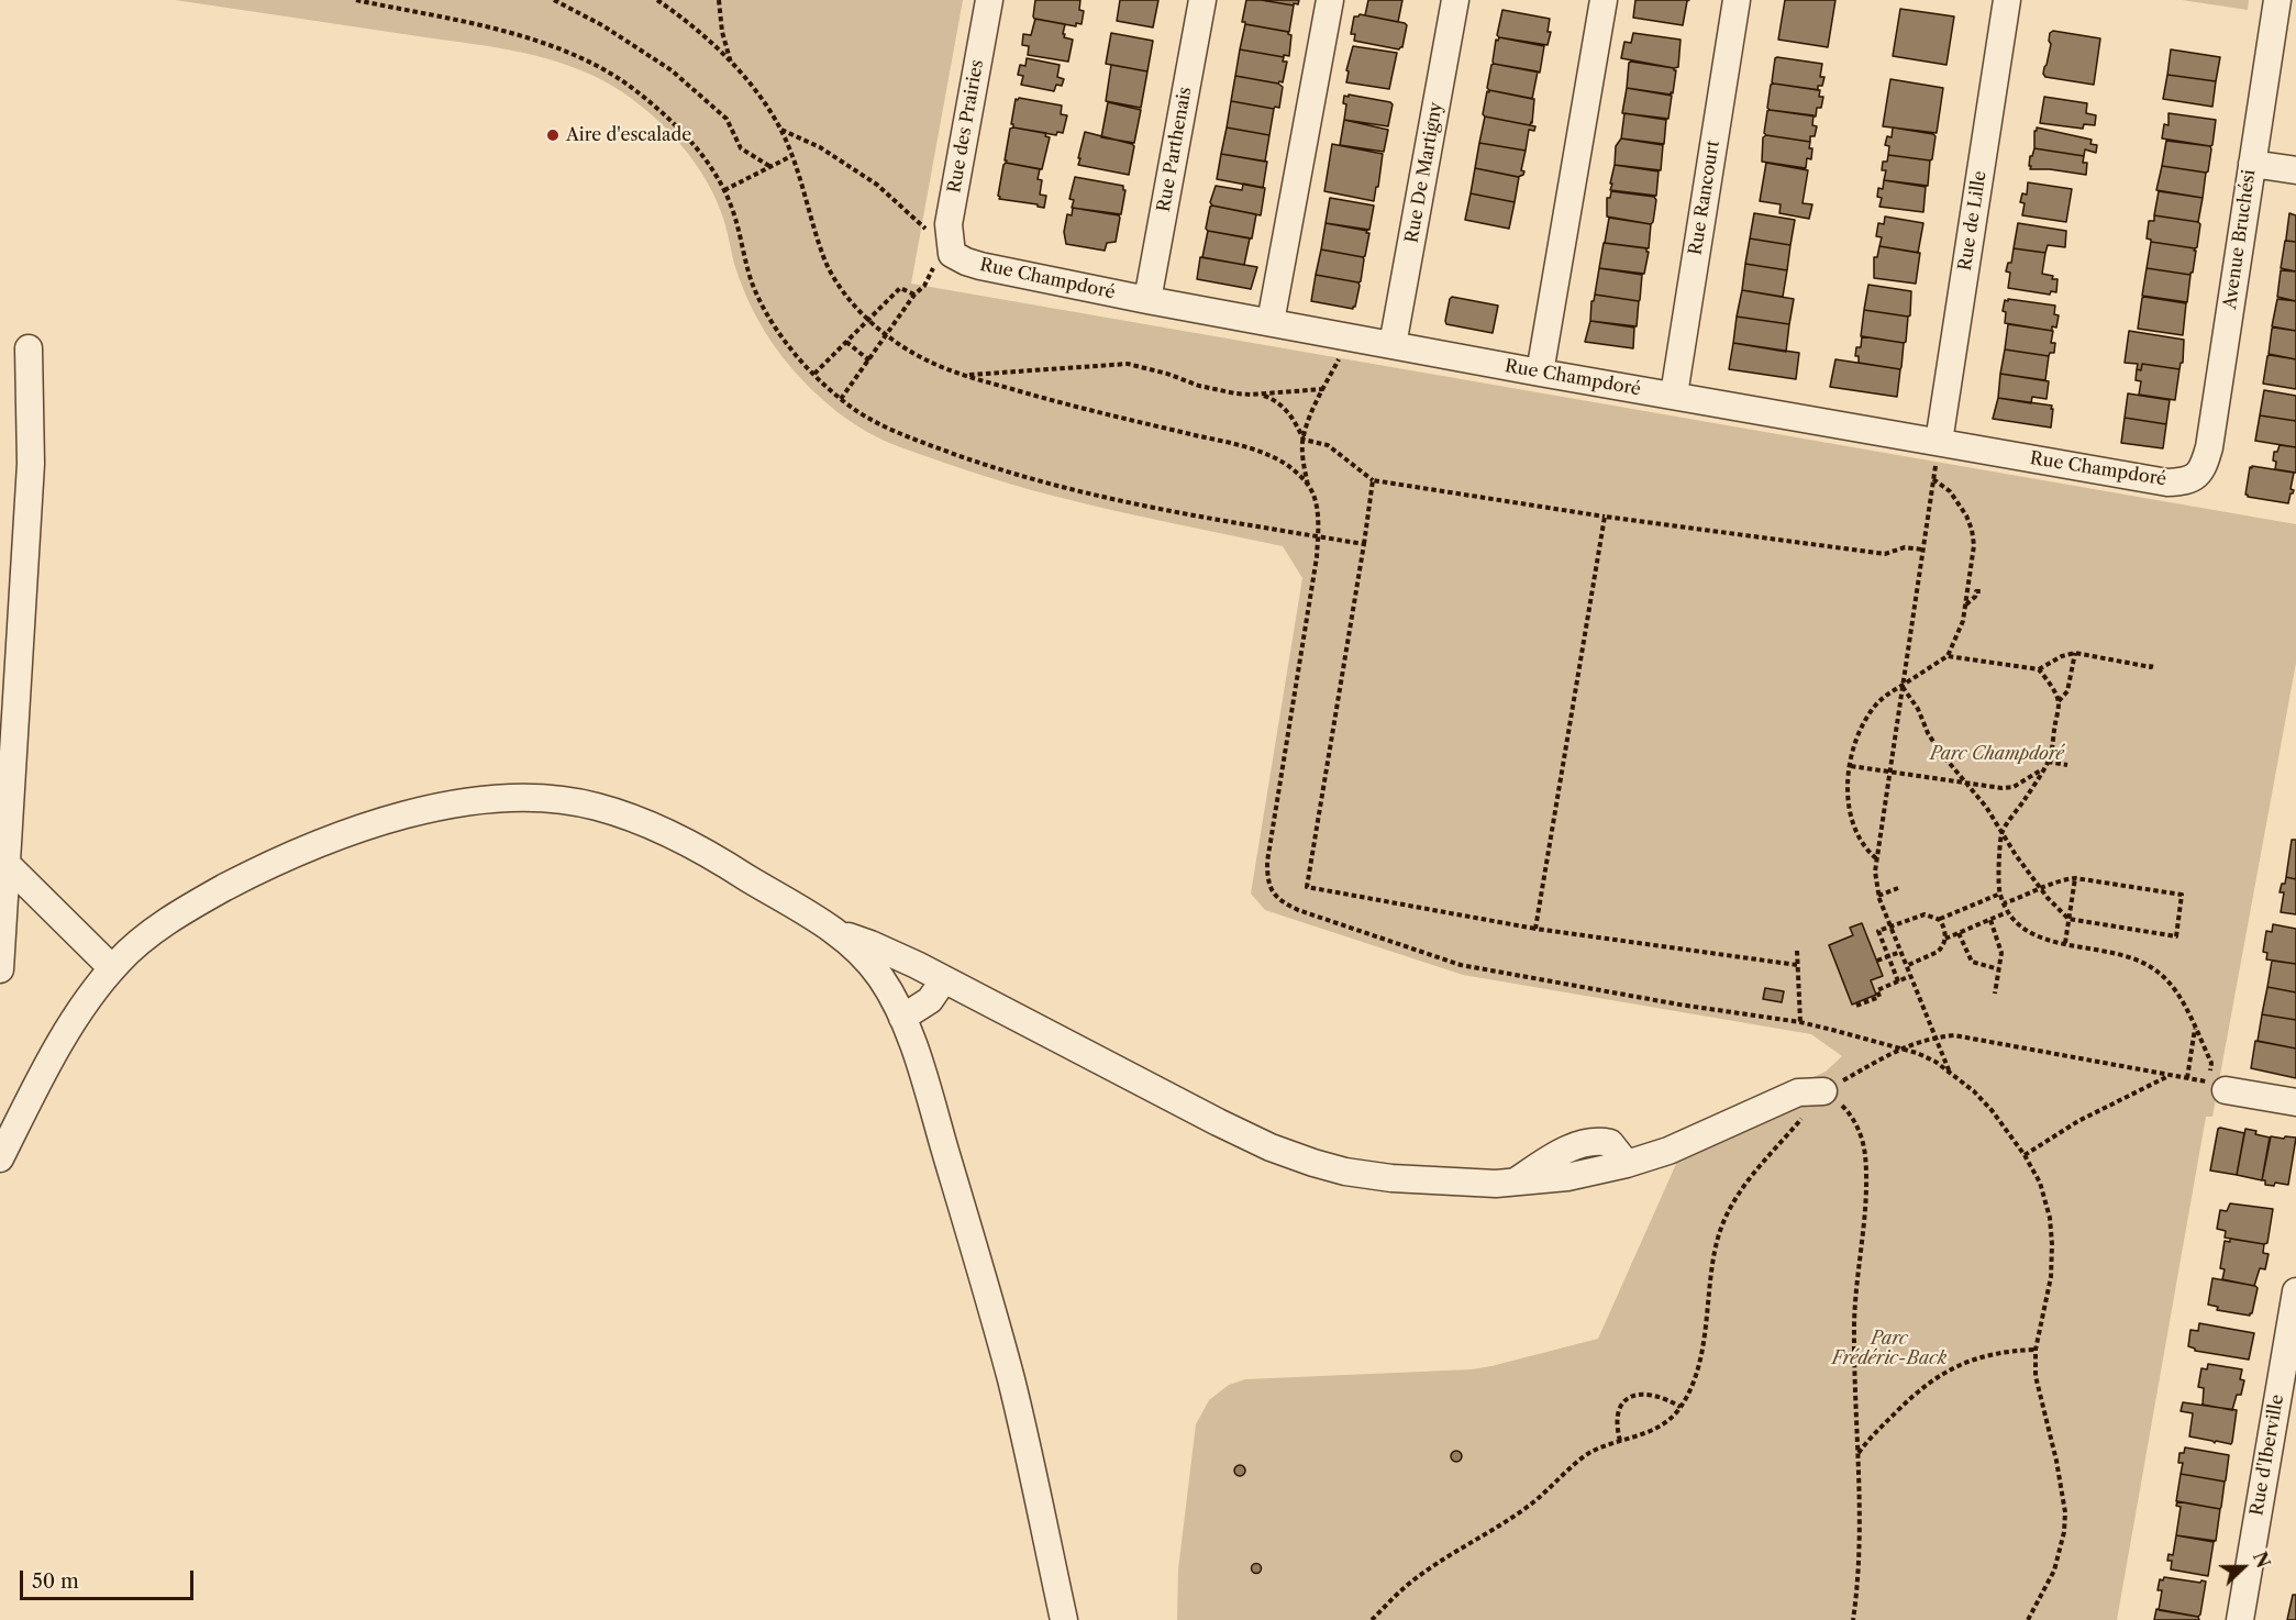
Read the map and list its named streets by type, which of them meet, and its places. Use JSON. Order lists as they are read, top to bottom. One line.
{"streets":{"street":["Rue des Prairies","Rue Parthenais","Rue De Martigny","Rue Rancourt","Rue de Lille","Avenue Bruchési","Rue Champdoré","Rue d'Iberville"]},"crossings":[["Rue des Prairies","Rue Champdoré"],["Rue Parthenais","Rue Champdoré"],["Rue De Martigny","Rue Champdoré"],["Rue Rancourt","Rue Champdoré"],["Rue de Lille","Rue Champdoré"],["Avenue Bruchési","Rue Champdoré"]],"parks":["Parc Champdoré","Parc Frédéric-Back"],"places":["Aire d'escalade"],"scale_bar":"50 m","north":"right"}
